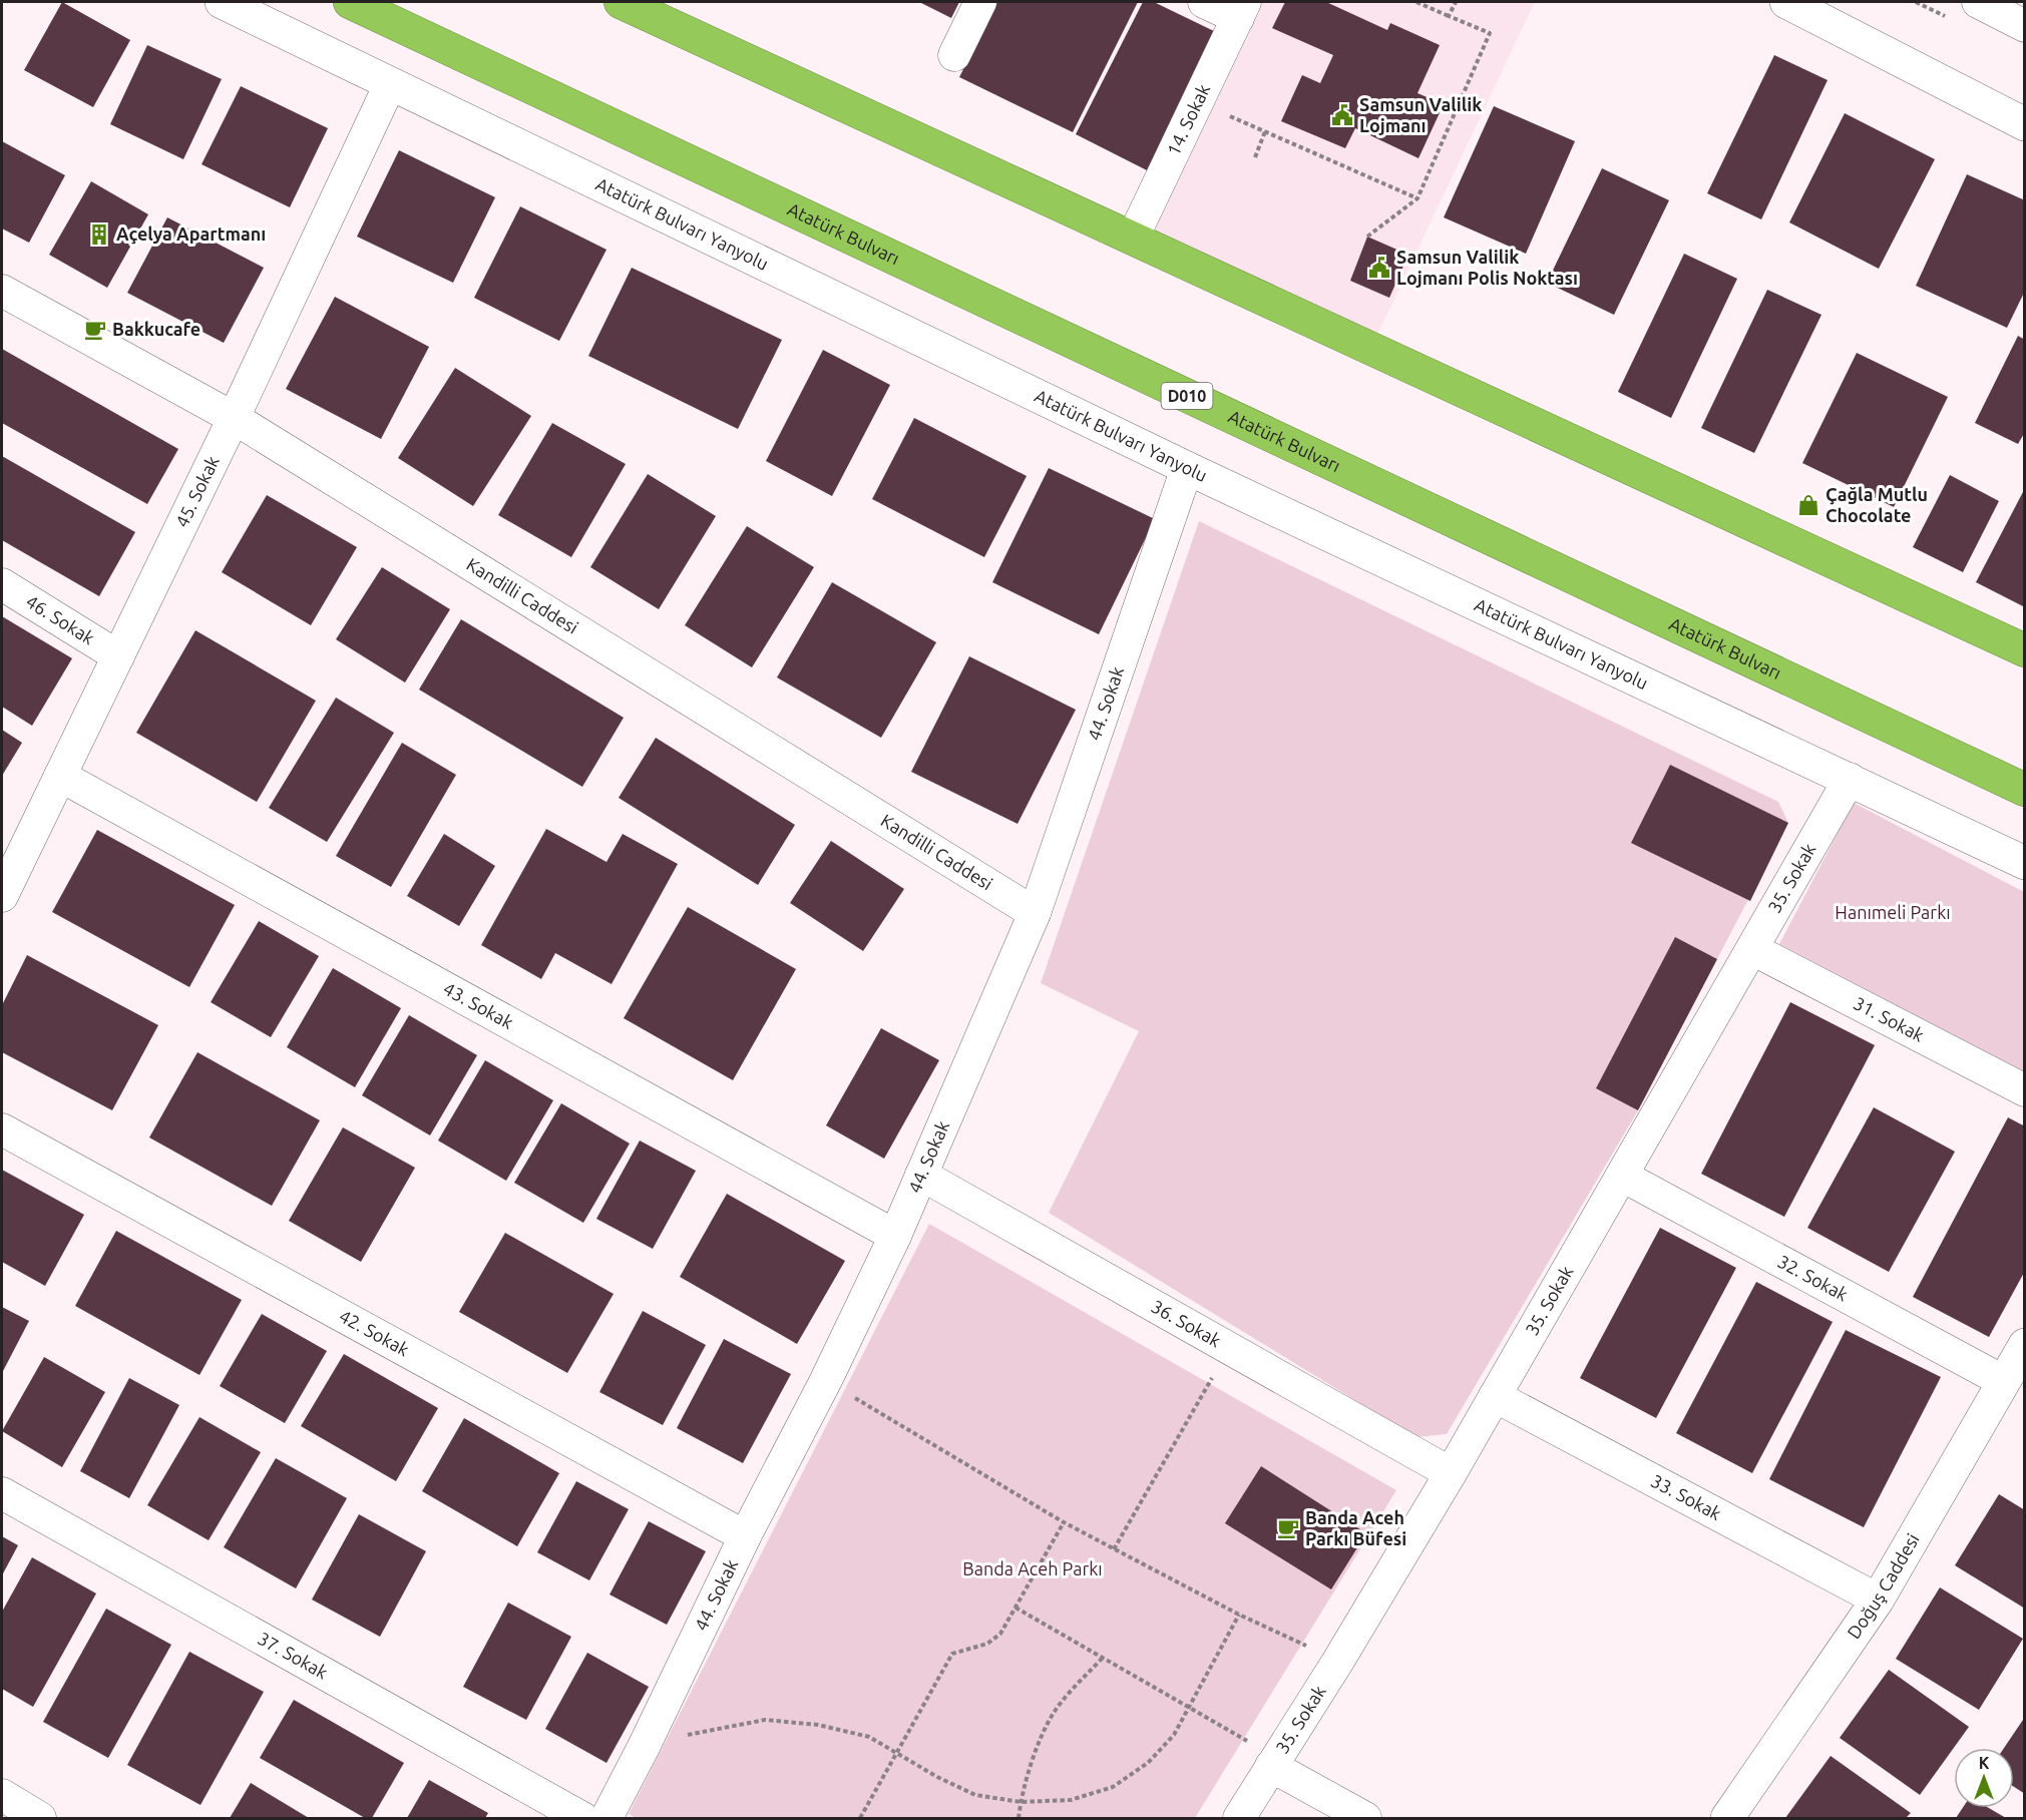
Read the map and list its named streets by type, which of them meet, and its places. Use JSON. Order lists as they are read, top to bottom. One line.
{"streets":{"highway":["Atatürk Bulvarı","D010"],"main road":["Atatürk Bulvarı Yanyolu","Doğuş Caddesi"],"street":["14. Sokak","45. Sokak","Kandilli Caddesi","46. Sokak","44. Sokak","35. Sokak","43. Sokak","31. Sokak","32. Sokak","36. Sokak","42. Sokak","33. Sokak","37. Sokak"]},"crossings":[["Atatürk Bulvarı Yanyolu","45. Sokak"],["Atatürk Bulvarı Yanyolu","44. Sokak"],["Atatürk Bulvarı Yanyolu","35. Sokak"],["45. Sokak","Kandilli Caddesi"],["45. Sokak","46. Sokak"],["45. Sokak","43. Sokak"],["Kandilli Caddesi","44. Sokak"],["44. Sokak","43. Sokak"],["44. Sokak","36. Sokak"],["44. Sokak","42. Sokak"],["35. Sokak","31. Sokak"],["35. Sokak","32. Sokak"],["35. Sokak","36. Sokak"],["35. Sokak","33. Sokak"],["32. Sokak","Doğuş Caddesi"],["33. Sokak","Doğuş Caddesi"]],"parks":["Hanımeli Parkı","Banda Aceh Parkı"],"places":{"public building":["Samsun Valilik Lojmanı","Samsun Valilik Lojmanı Polis Noktası"],"building":["Açelya Apartmanı"],"cafe":["Bakkucafe","Banda Aceh Parkı Büfesi"],"shop":["Çağla Mutlu Chocolate"]},"north":"top"}
